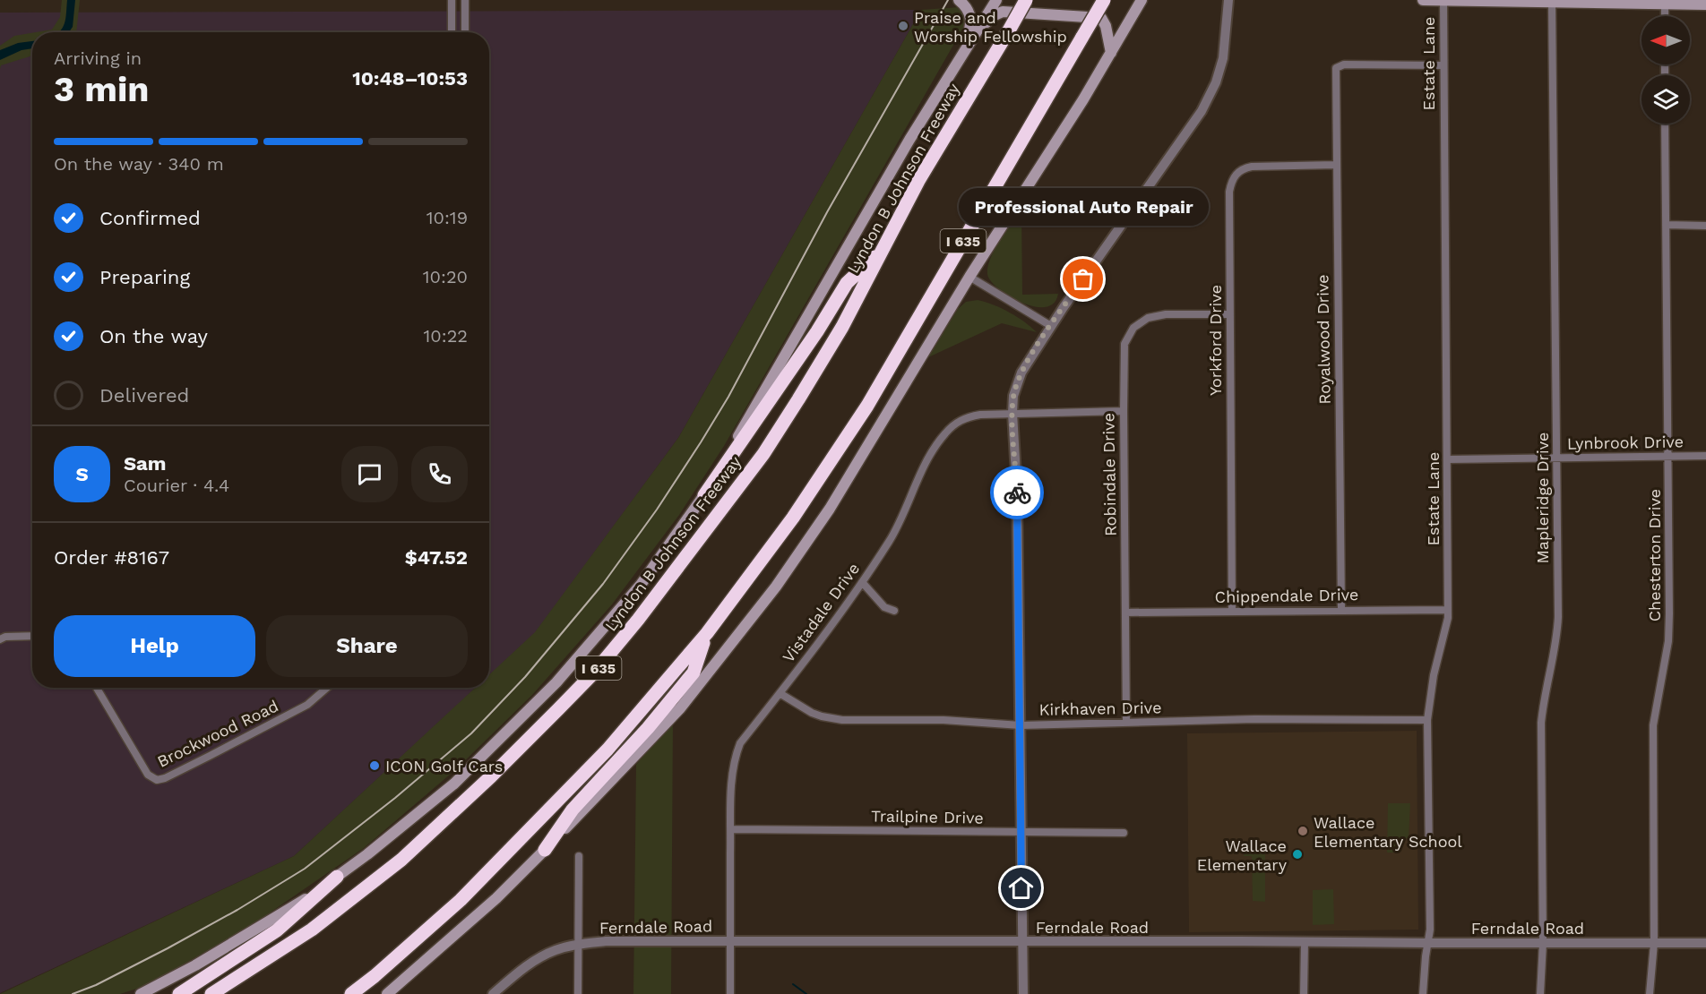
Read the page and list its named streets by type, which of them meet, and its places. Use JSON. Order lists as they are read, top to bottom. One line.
{"streets":{"highway":["Lyndon B Johnson Freeway","I 635"],"street":["Estate Lane","Royalwood Drive","Yorkford Drive","Lynbrook Drive","Robindale Drive","Mapleridge Drive","Chesterton Drive","Chippendale Drive","Vistadale Drive","Kirkhaven Drive","Brockwood Road","Trailpine Drive","Ferndale Road"]},"crossings":[["Estate Lane","Royalwood Drive"],["Estate Lane","Lynbrook Drive"],["Estate Lane","Chippendale Drive"],["Estate Lane","Kirkhaven Drive"],["Estate Lane","Ferndale Road"],["Royalwood Drive","Yorkford Drive"],["Royalwood Drive","Chippendale Drive"],["Yorkford Drive","Robindale Drive"],["Yorkford Drive","Chippendale Drive"],["Lynbrook Drive","Mapleridge Drive"],["Lynbrook Drive","Chesterton Drive"],["Robindale Drive","Chippendale Drive"],["Robindale Drive","Vistadale Drive"],["Robindale Drive","Kirkhaven Drive"],["Mapleridge Drive","Ferndale Road"],["Chesterton Drive","Ferndale Road"],["Vistadale Drive","Kirkhaven Drive"],["Vistadale Drive","Trailpine Drive"],["Vistadale Drive","Ferndale Road"]],"places":["Praise and Worship Fellowship","Professional Auto Repair","ICON Golf Cars","Wallace Elementary School","Wallace Elementary"],"north":"left","page":{"heading":["3 min","Arriving in","10:48–10:53"],"panel":["Sam","Courier · 4.4","Order #8167","$47.52"],"bar":"On the way · 340 m","bubble":"Professional Auto Repair","list":[["Confirmed","10:19"],["Preparing","10:20"],["On the way","10:22"],"Delivered"],"round":"S","buttons":["Help","Share"]}}
